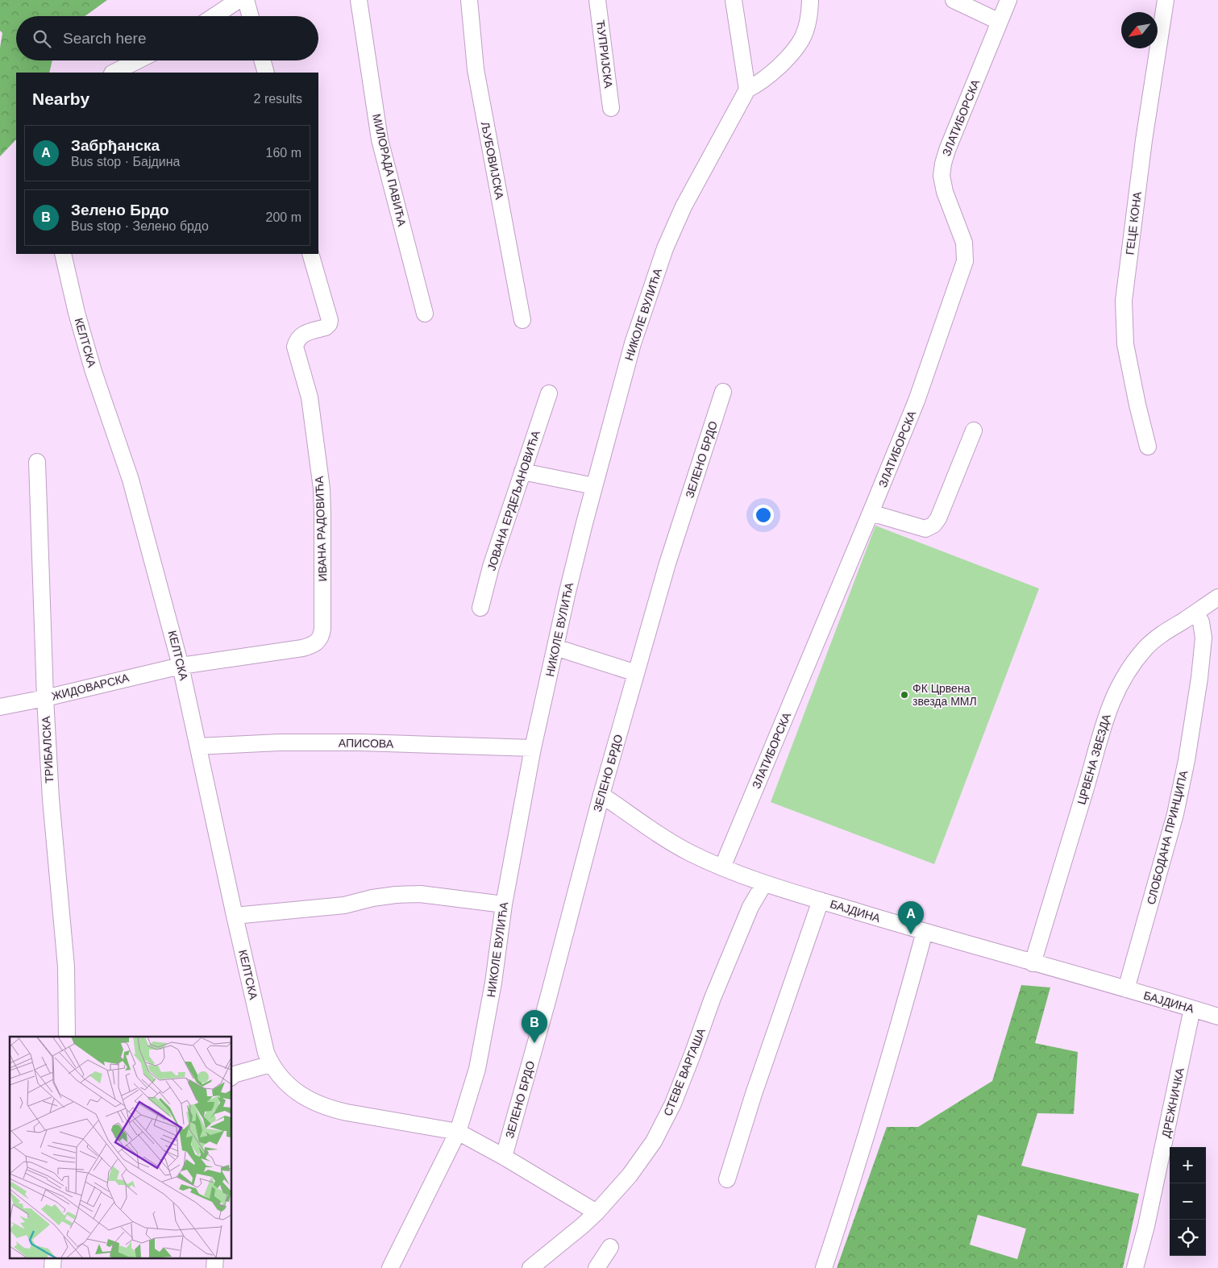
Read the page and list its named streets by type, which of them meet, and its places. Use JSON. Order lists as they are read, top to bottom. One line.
{"streets":{"street":["ЋУПРИЈСКА","ЗЛАТИБОРСКА","ЉУБОВИЈСКА","МИЛОРАДА ПАВИЋА","ГЕЦЕ КОНА","НИКОЛЕ ВУЛИЋА","КЕЛТСКА","ЗЕЛЕНО БРДО","ЈОВАНА ЕРДЕЉАНОВИЋА","ИВАНА РАДОВИЋА","ЖИДОВАРСКА","АПИСОВА","ТРИБАЛСКА","ЦРВЕНА ЗВЕЗДА","СЛОБОДАНА ПРИНЦИПА","БАЈДИНА","СТЕВЕ ВАРГАША","ДРЕЖНИЧКА"]},"crossings":[["ЗЛАТИБОРСКА","БАЈДИНА"],["НИКОЛЕ ВУЛИЋА","КЕЛТСКА"],["НИКОЛЕ ВУЛИЋА","АПИСОВА"],["КЕЛТСКА","ЗЕЛЕНО БРДО"],["КЕЛТСКА","ИВАНА РАДОВИЋА"],["КЕЛТСКА","ЖИДОВАРСКА"],["КЕЛТСКА","АПИСОВА"],["КЕЛТСКА","СТЕВЕ ВАРГАША"],["ЗЕЛЕНО БРДО","БАЈДИНА"],["ИВАНА РАДОВИЋА","ЖИДОВАРСКА"],["ЖИДОВАРСКА","ТРИБАЛСКА"],["ЦРВЕНА ЗВЕЗДА","СЛОБОДАНА ПРИНЦИПА"],["ЦРВЕНА ЗВЕЗДА","БАЈДИНА"],["СЛОБОДАНА ПРИНЦИПА","БАЈДИНА"],["БАЈДИНА","СТЕВЕ ВАРГАША"],["БАЈДИНА","ДРЕЖНИЧКА"]],"places":["ФК Црвена звезда ММЛ"],"north":"bottom left","page":{"search":"Search here","heading":["Nearby","2 results"],"list":[{"mark":"A","name":"Забрђанска","note":"Bus stop · Бајдина","value":"160 m"},{"mark":"B","name":"Зелено Брдо","note":"Bus stop · Зелено брдо","value":"200 m"}],"pins":["A","B"],"map_buttons":["+","−"]}}
